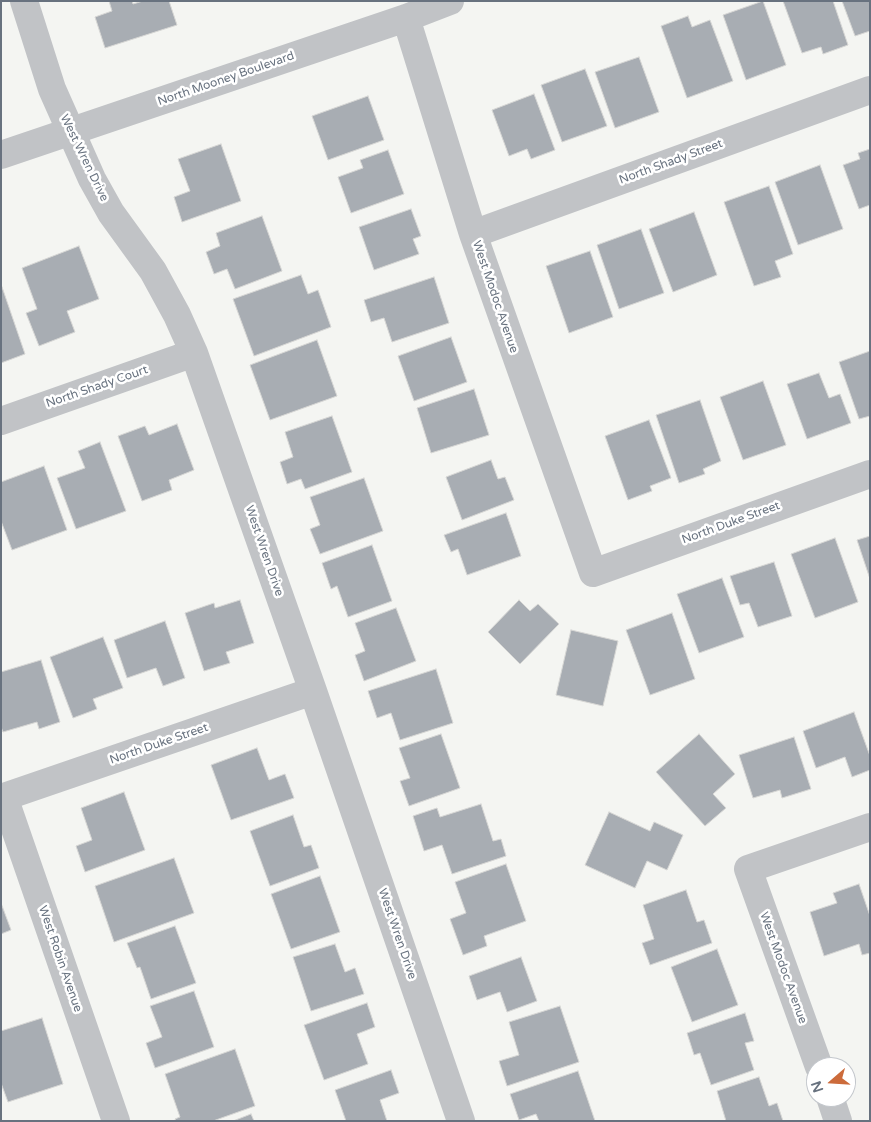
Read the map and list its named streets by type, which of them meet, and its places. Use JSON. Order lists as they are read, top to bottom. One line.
{"streets":{"street":["North Mooney Boulevard","West Wren Drive","North Shady Street","West Modoc Avenue","North Shady Court","North Duke Street","West Robin Avenue"]},"crossings":[["North Mooney Boulevard","West Wren Drive"],["North Mooney Boulevard","West Modoc Avenue"],["West Wren Drive","North Shady Court"],["West Wren Drive","North Duke Street"],["North Shady Street","West Modoc Avenue"],["West Modoc Avenue","North Duke Street"],["North Duke Street","West Robin Avenue"]],"north":"left"}
